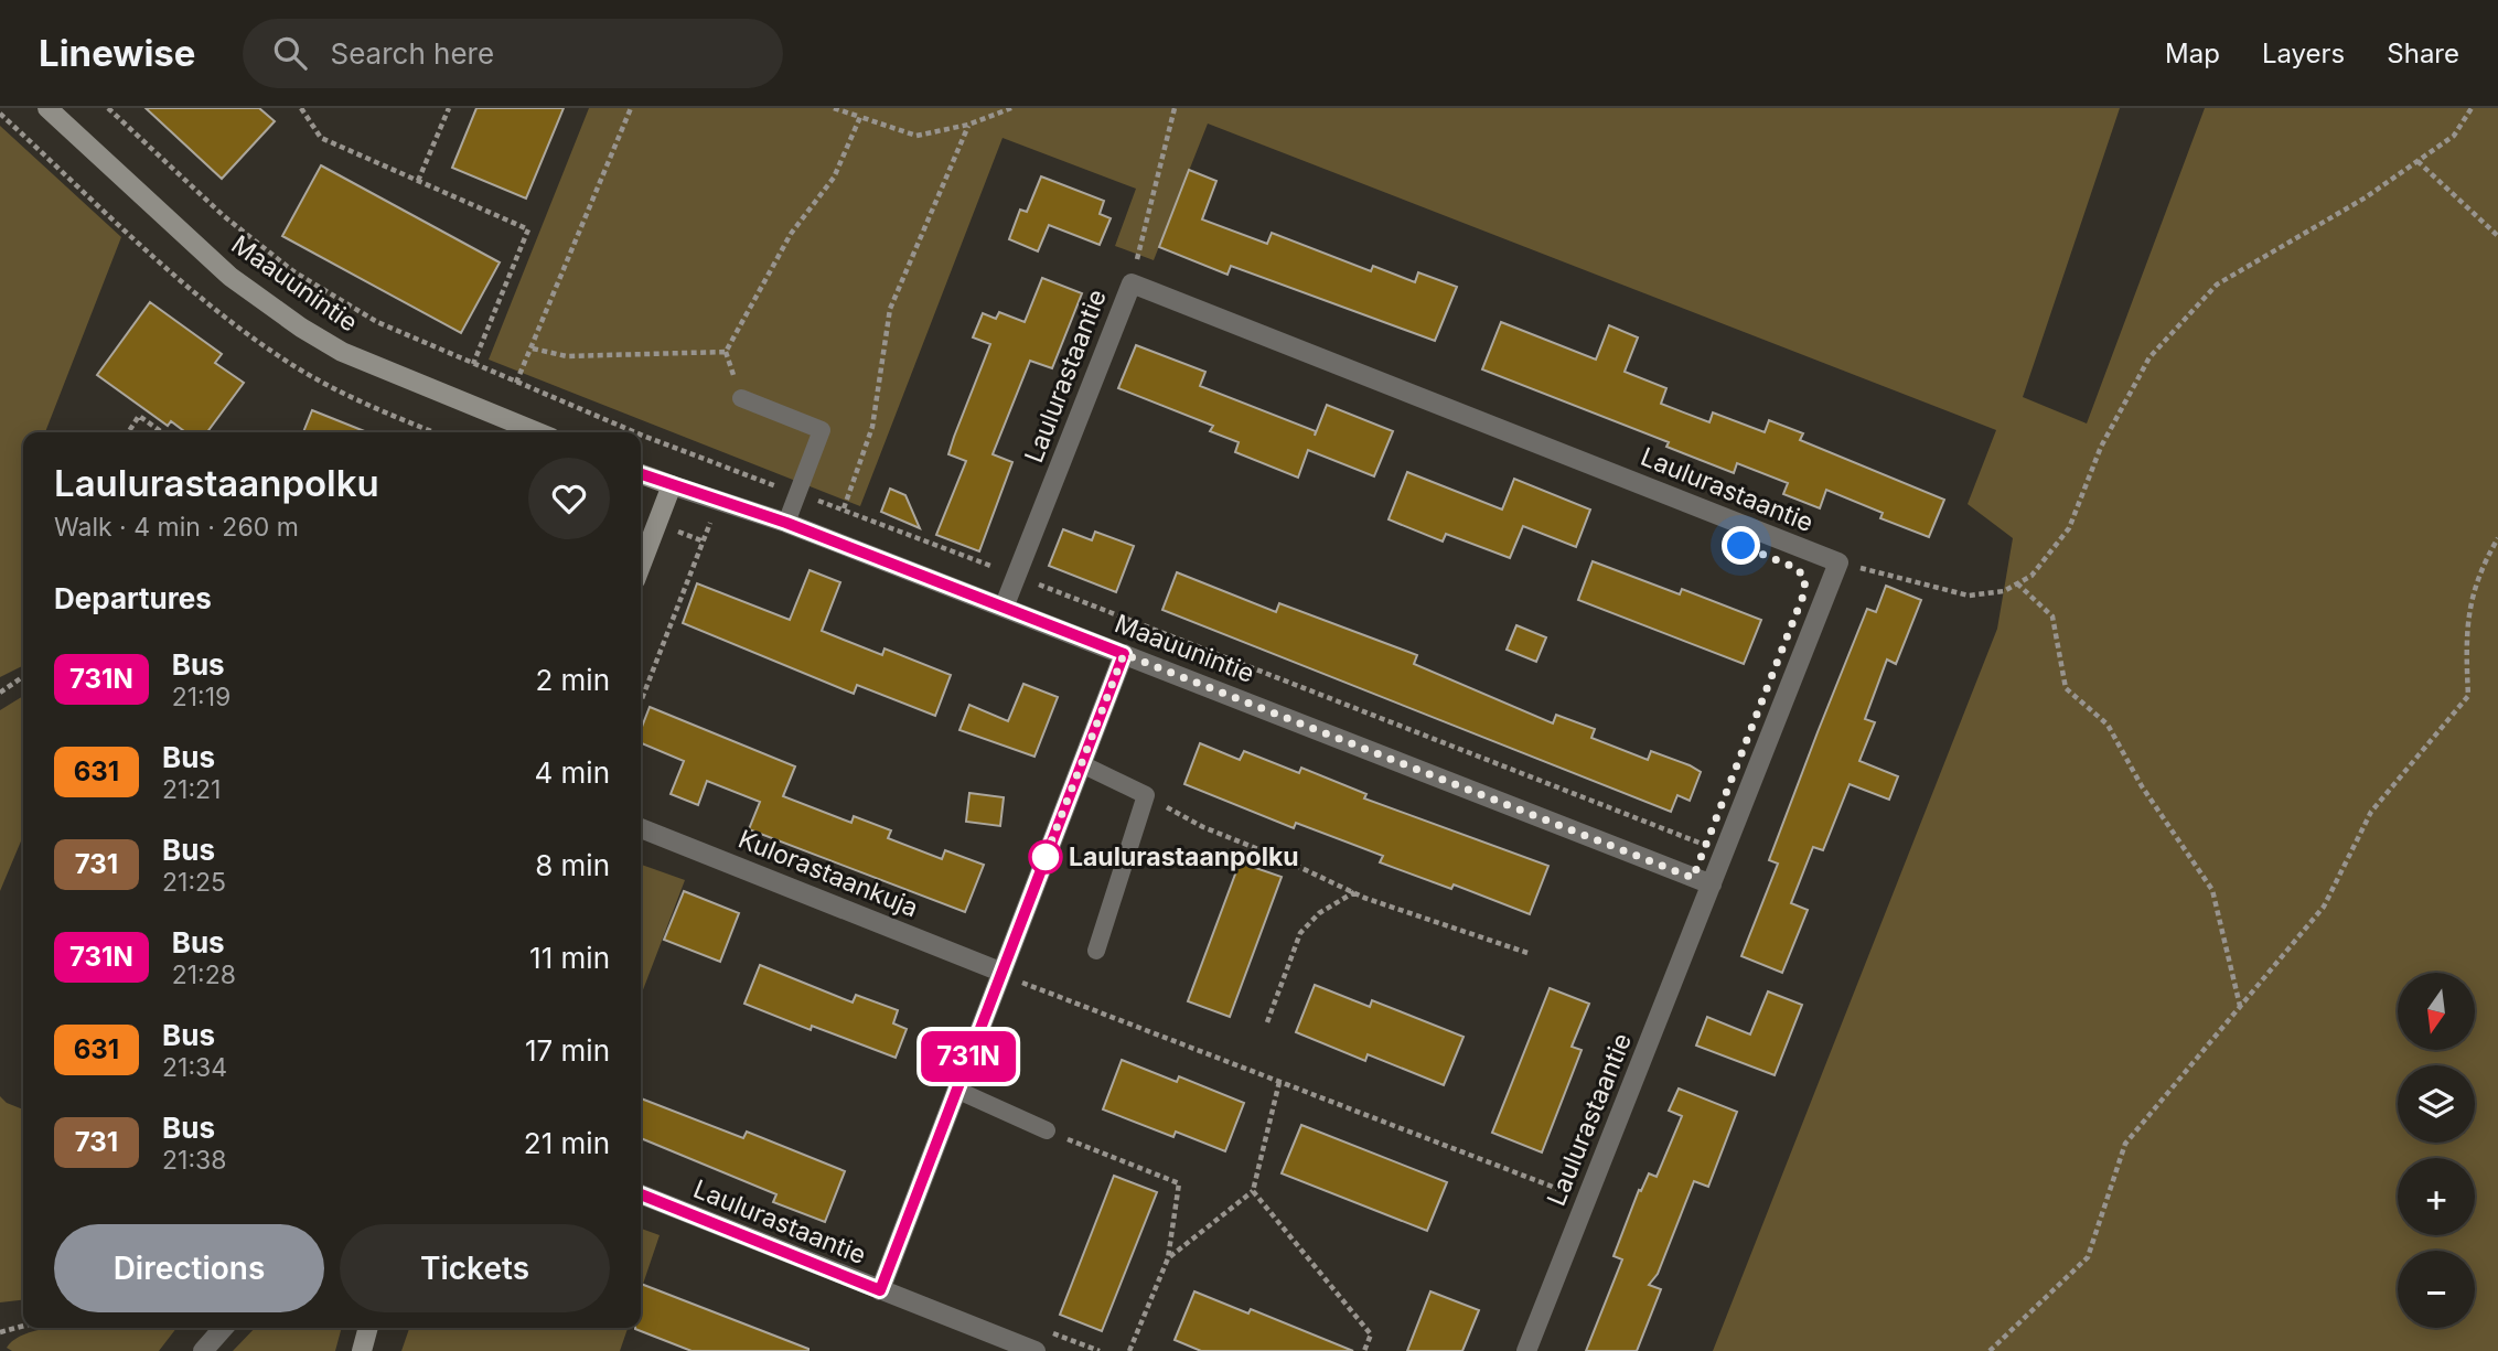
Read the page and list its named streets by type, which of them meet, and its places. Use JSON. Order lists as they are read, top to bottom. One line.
{"streets":{"street":["Maauunintie","Laulurastaantie","Kulorastaankuja"]},"crossings":[["Maauunintie","Laulurastaantie"]],"places":["Laulurastaanpolku"],"lines":["bus line 731N"],"north":"bottom","page":{"header":"Linewise","search":"Search here","nav":["Map","Layers","Share"],"on_map":"731N","heading":[["Laulurastaanpolku","Walk · 4 min · 260 m"],"Departures"],"list":[{"mark":"731N","name":"Bus","note":"21:19","value":"2 min"},{"mark":"631","name":"Bus","note":"21:21","value":"4 min"},{"mark":"731","name":"Bus","note":"21:25","value":"8 min"},{"mark":"731N","name":"Bus","note":"21:28","value":"11 min"},{"mark":"631","name":"Bus","note":"21:34","value":"17 min"},{"mark":"731","name":"Bus","note":"21:38","value":"21 min"}],"map_buttons":["+","−"],"buttons":["Directions","Tickets"]}}
